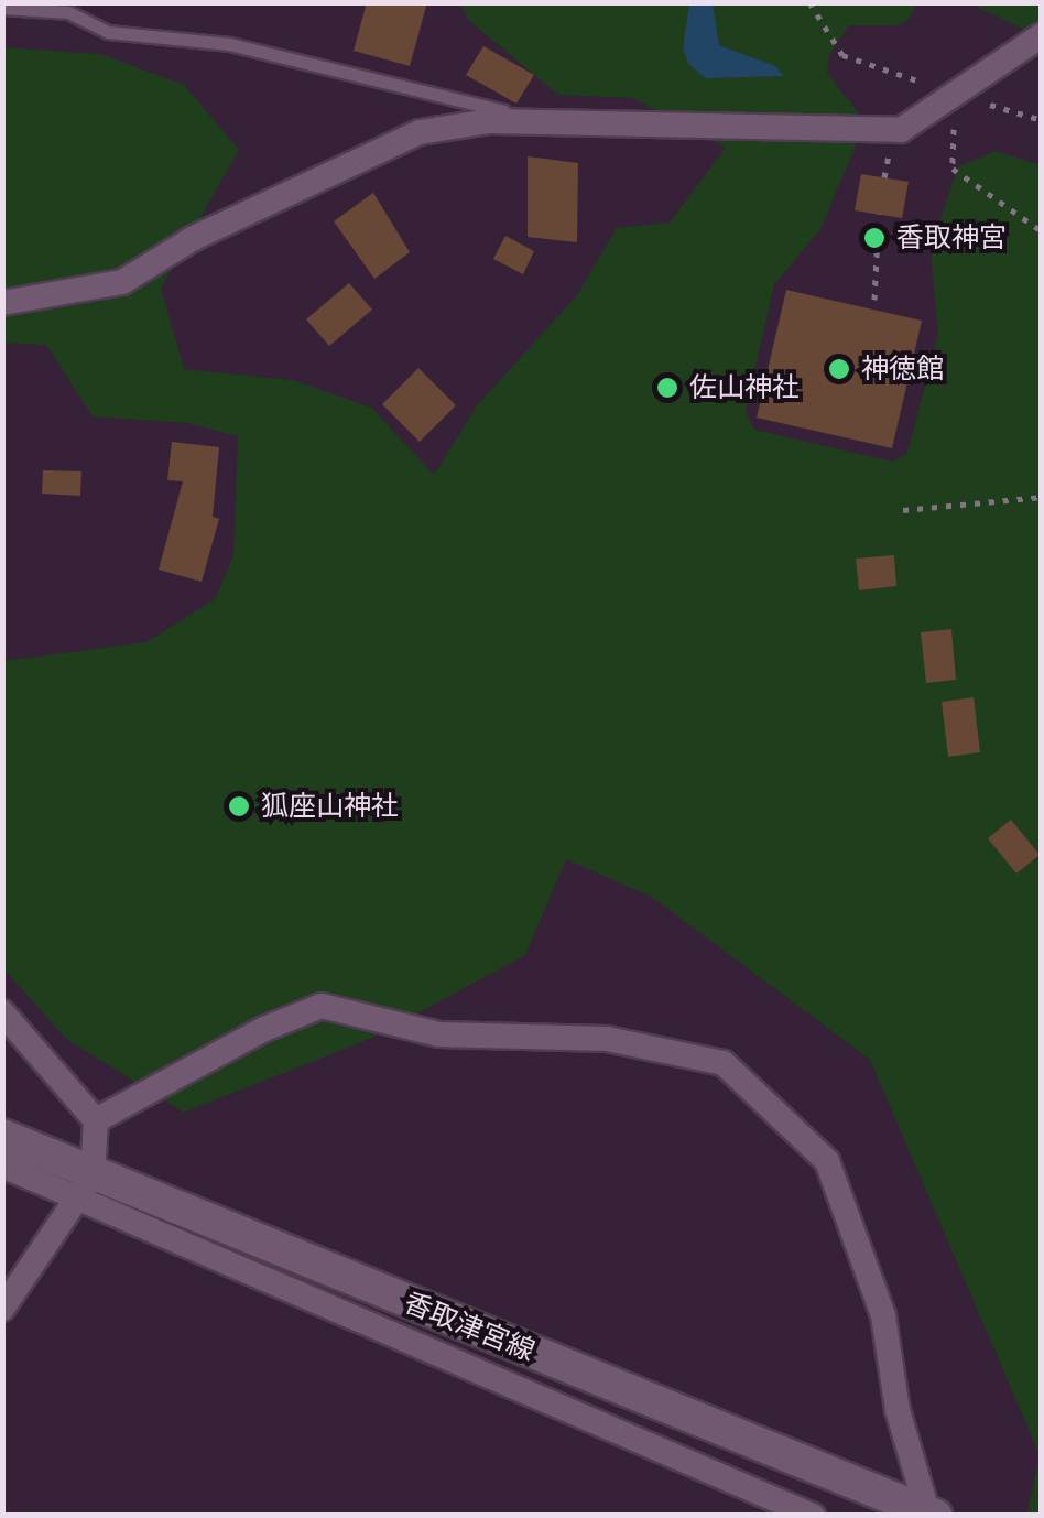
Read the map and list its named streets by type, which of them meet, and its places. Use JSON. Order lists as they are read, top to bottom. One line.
{"streets":{"main road":["香取津宮線"]},"places":["香取神宮","神徳館","佐山神社","狐座山神社"]}
